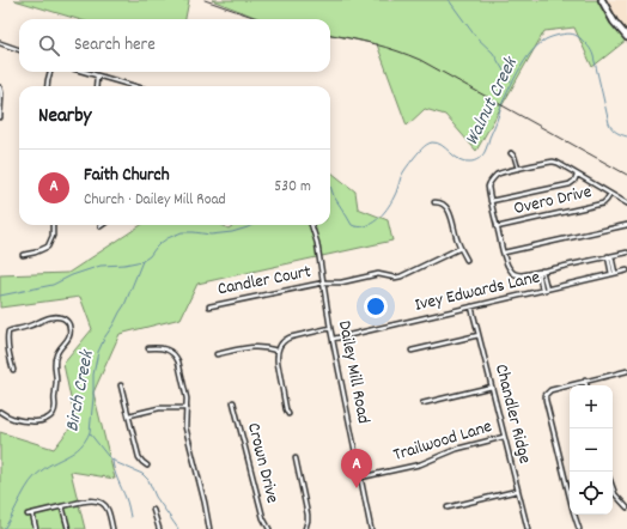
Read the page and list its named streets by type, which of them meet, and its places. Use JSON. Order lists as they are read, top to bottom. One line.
{"streets":{"street":["Overo Drive","Candler Court","Ivey Edwards Lane","Dailey Mill Road","Chandler Ridge","Trailwood Lane","Crown Drive"]},"crossings":[["Candler Court","Dailey Mill Road"],["Ivey Edwards Lane","Dailey Mill Road"],["Ivey Edwards Lane","Chandler Ridge"],["Dailey Mill Road","Trailwood Lane"],["Chandler Ridge","Trailwood Lane"]],"water":["Walnut Creek","Birch Creek"],"page":{"search":"Search here","heading":"Nearby","list":[{"mark":"A","name":"Faith Church","note":"Church · Dailey Mill Road","value":"530 m"}],"map_buttons":["+","−"],"pins":"A"}}
